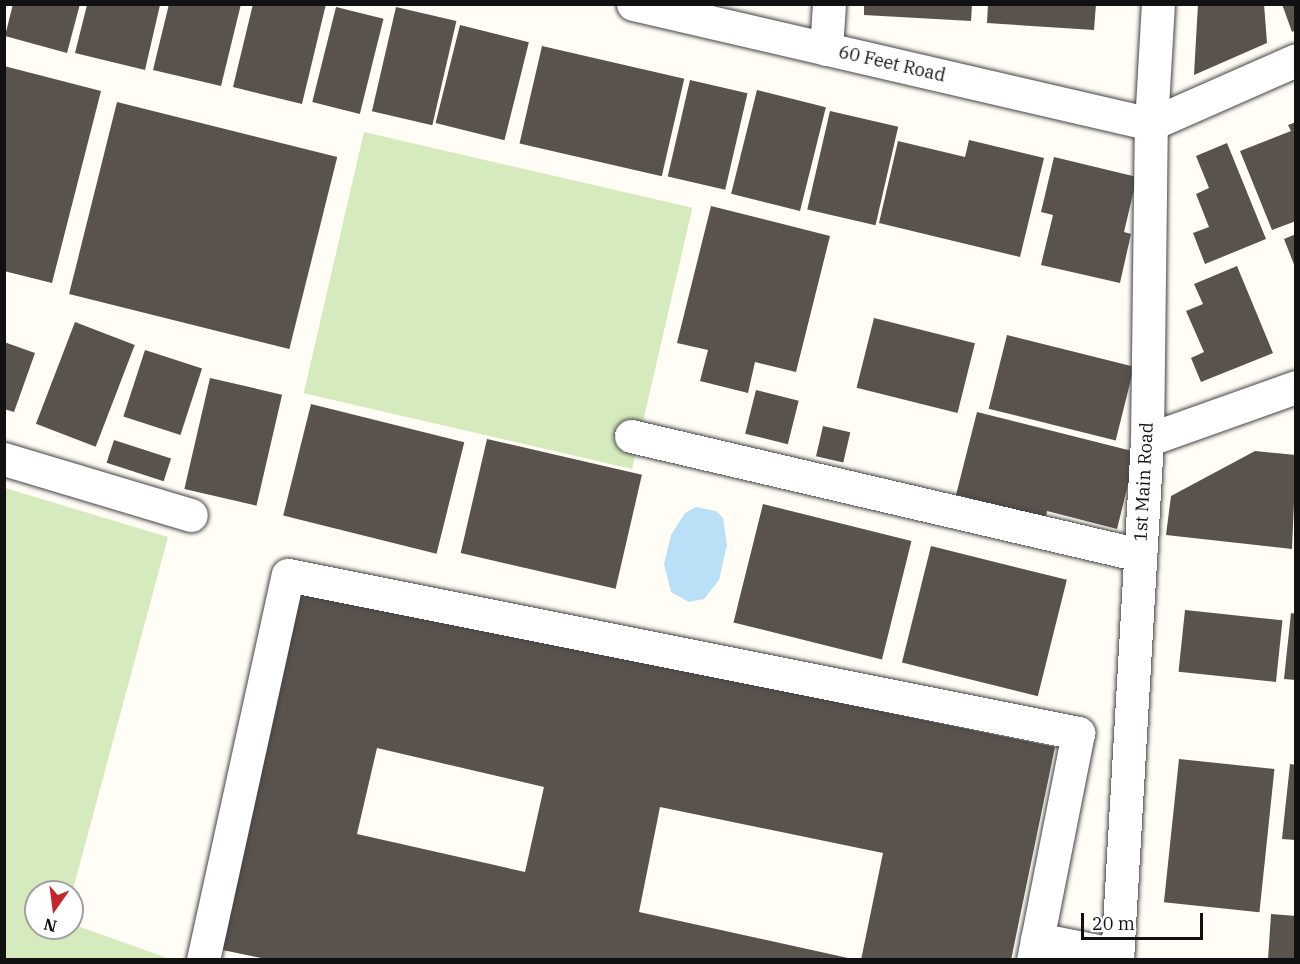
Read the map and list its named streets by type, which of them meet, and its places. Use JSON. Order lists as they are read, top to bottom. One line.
{"streets":{"street":["60 Feet Road","1st Main Road"]},"crossings":[["60 Feet Road","1st Main Road"]],"scale_bar":"20 m","north":"bottom"}
